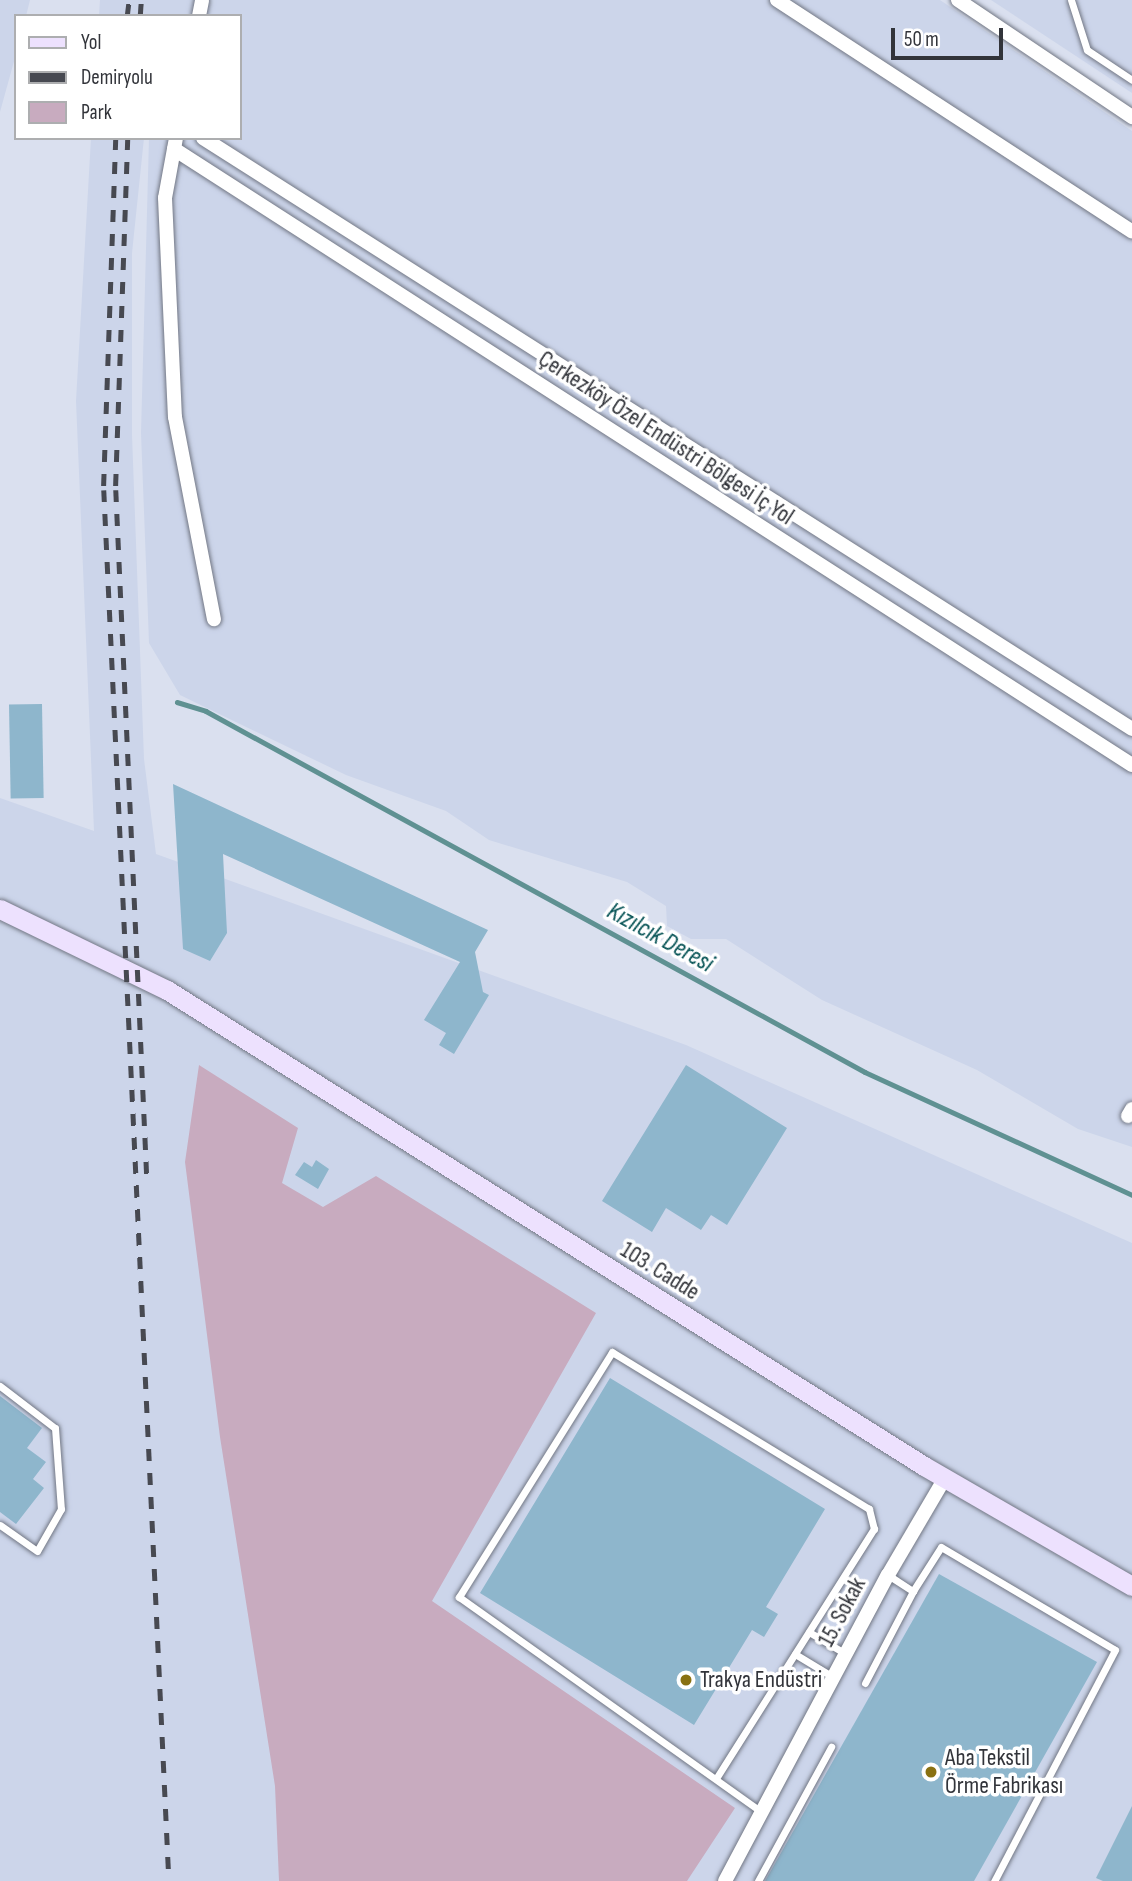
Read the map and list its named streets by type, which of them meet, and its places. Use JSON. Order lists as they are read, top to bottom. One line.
{"streets":{"street":["Çerkezköy Özel Endüstri Bölgesi İç Yol","103. Cadde","15. Sokak"]},"crossings":[["103. Cadde","15. Sokak"]],"water":["Kızılcık Deresi"],"places":["Trakya Endüstri","Aba Tekstil Örme Fabrikası"],"legend":["Yol","Demiryolu","Park"],"scale_bar":"50 m"}
